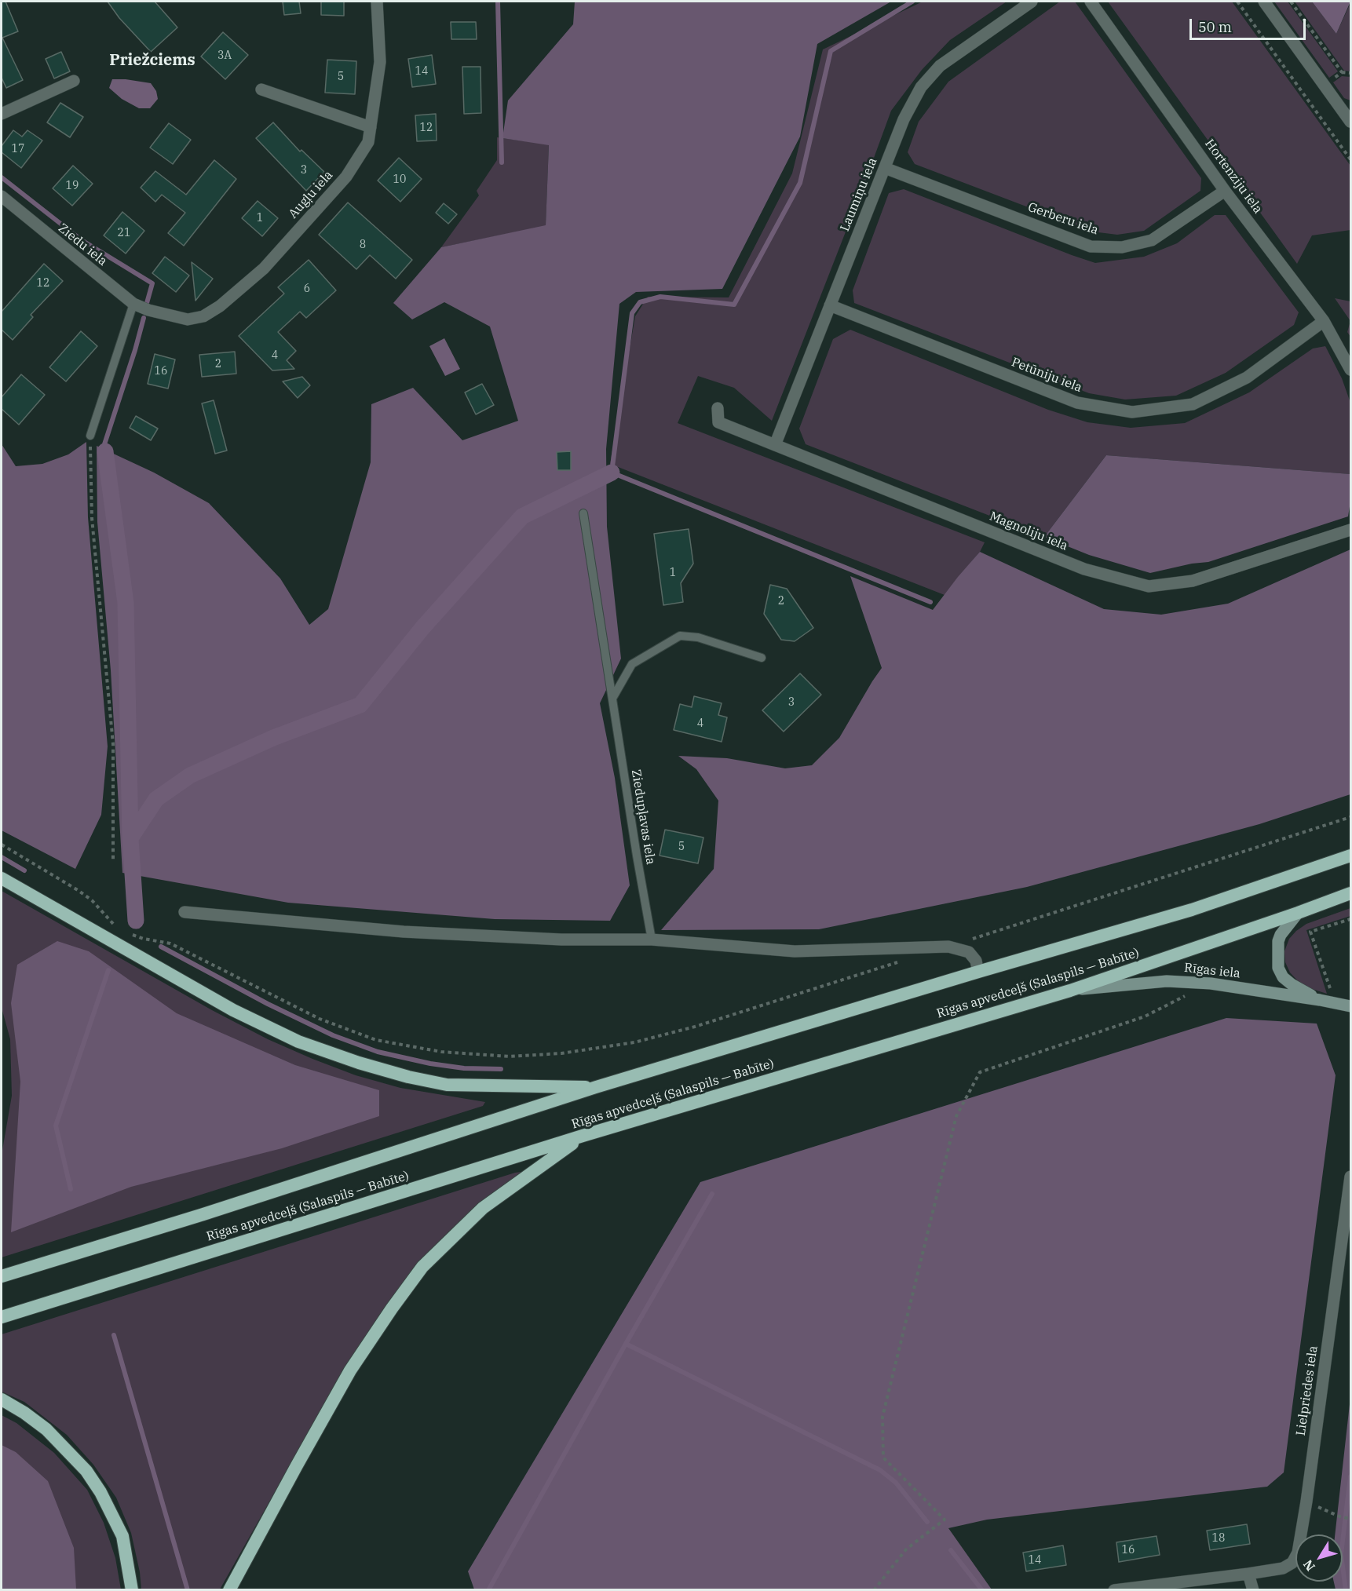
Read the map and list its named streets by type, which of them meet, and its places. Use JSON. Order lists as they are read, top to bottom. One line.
{"streets":{"highway":["Rīgas apvedceļš (Salaspils — Babīte)"],"main road":["Rīgas iela"],"street":["Hortenziju iela","Augļu iela","Laumiņu iela","Gerberu iela","Ziedu iela","Petūniju iela","Magnoliju iela","Lielpriedes iela"],"lane":["Ziedupļavas iela"]},"crossings":[["Hortenziju iela","Gerberu iela"],["Hortenziju iela","Petūniju iela"],["Augļu iela","Ziedu iela"],["Laumiņu iela","Gerberu iela"],["Laumiņu iela","Petūniju iela"],["Laumiņu iela","Magnoliju iela"],["Rīgas iela","Rīgas apvedceļš (Salaspils — Babīte)"]],"districts":["Priežciems"],"house_numbers":["3A","14","5","12","17","3","10","19","1","21","8","12","6","4","2","16","1","2","3","4","5","18","16","14"],"scale_bar":"50 m","north":"bottom left"}
